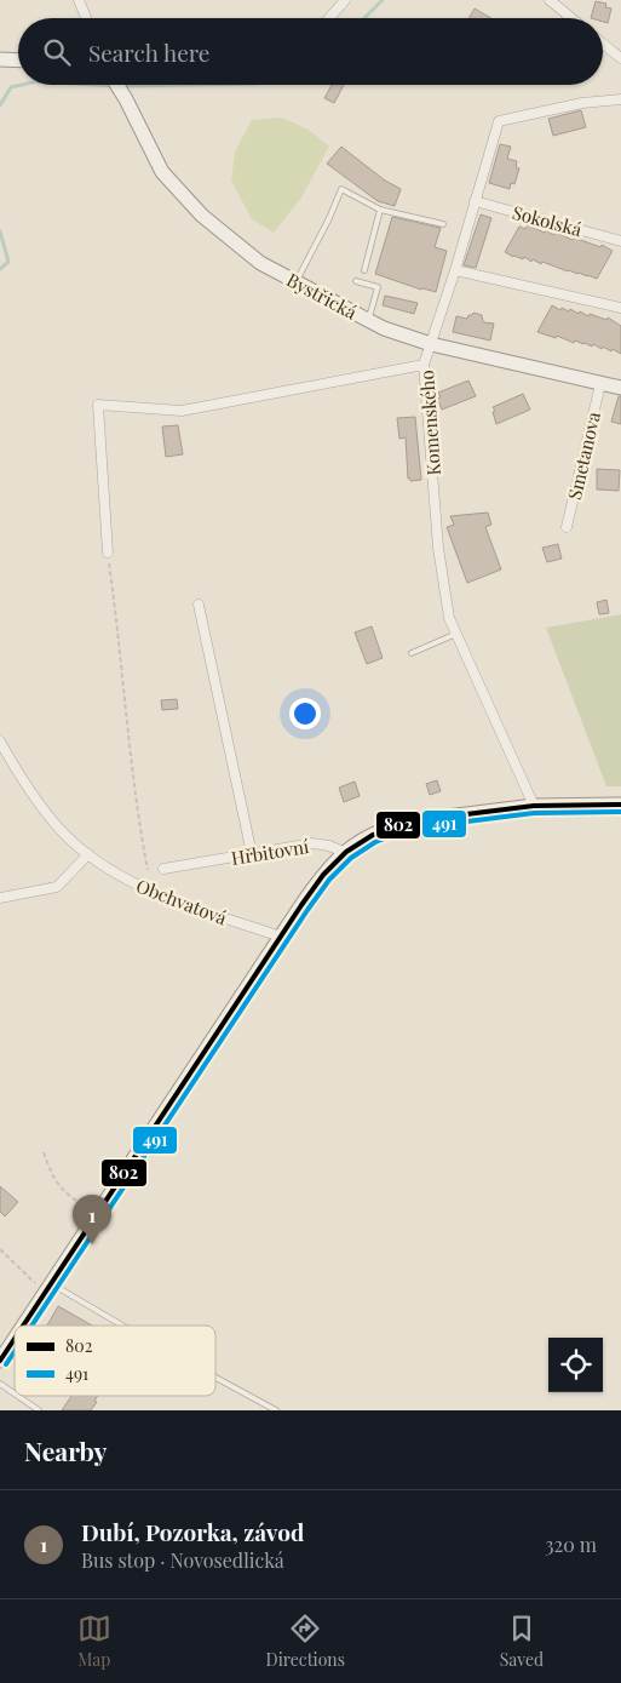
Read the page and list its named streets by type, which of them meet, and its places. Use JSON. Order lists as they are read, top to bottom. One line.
{"streets":{"street":["Sokolská","Bystřická","Komenského","Smetanova","Hřbitovní","Obchvatová"]},"crossings":[["Sokolská","Komenského"],["Bystřická","Komenského"],["Bystřická","Smetanova"]],"lines":["transit line 802","transit line 491"],"legend":["802","491"],"page":{"search":"Search here","pins":"1","heading":"Nearby","list":[{"mark":"1","name":"Dubí, Pozorka, závod","note":"Bus stop · Novosedlická","value":"320 m"}],"nav":["Map","Directions","Saved"]}}
